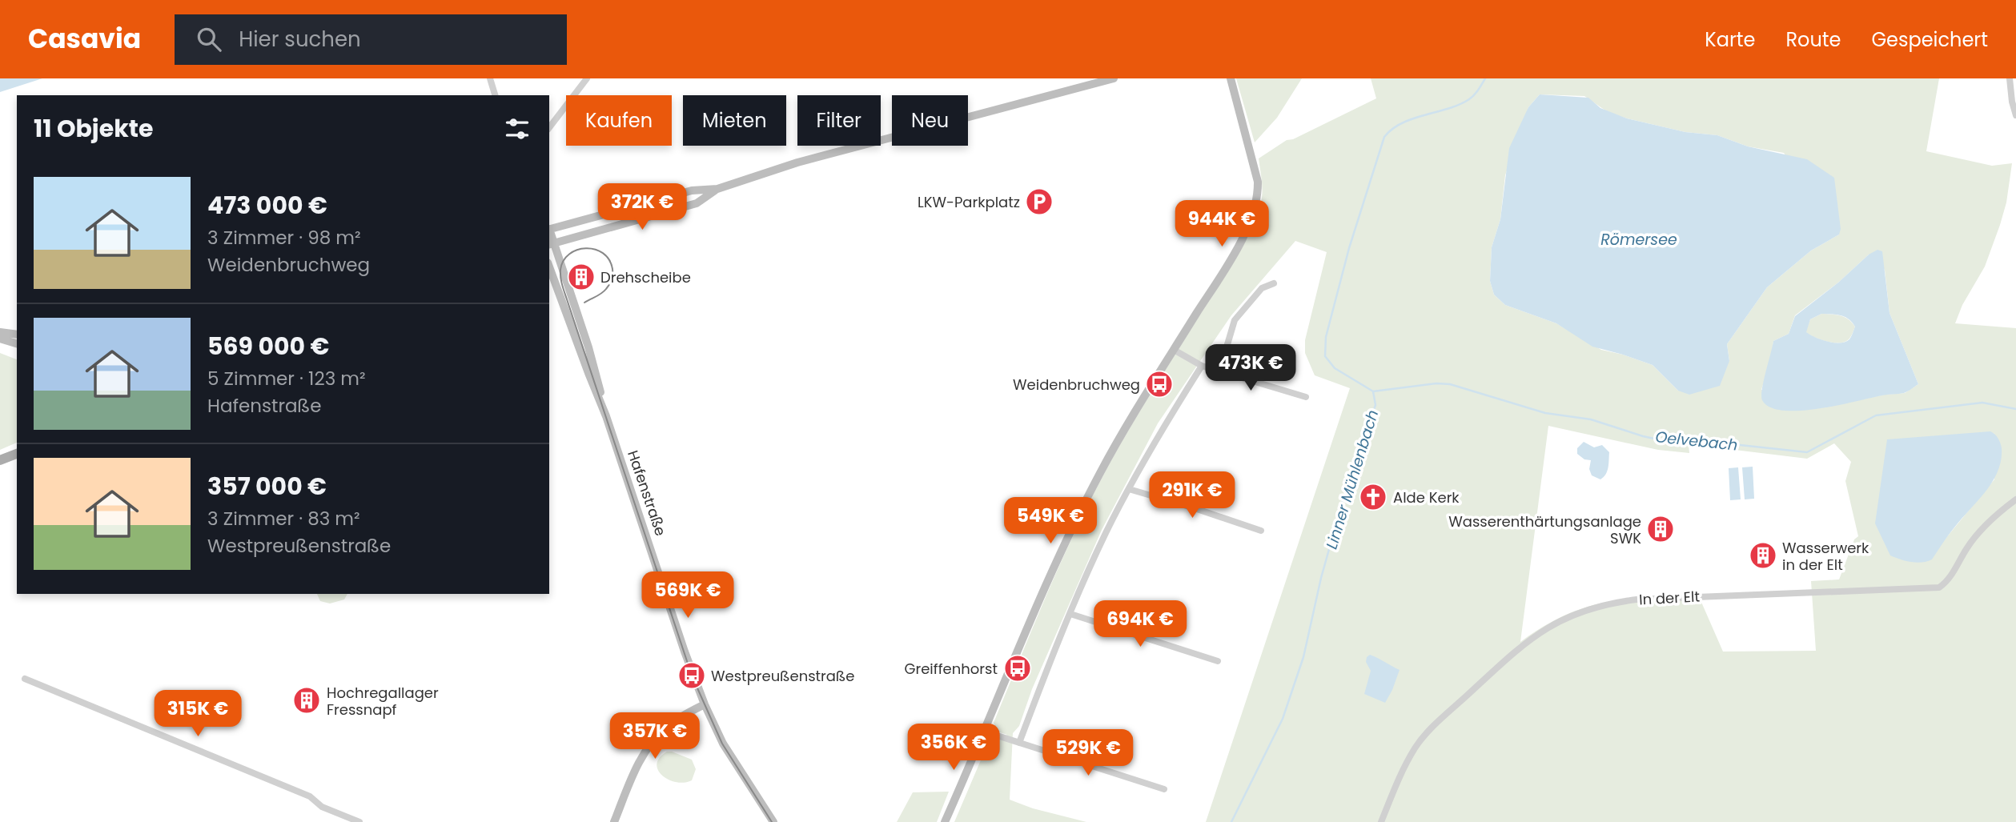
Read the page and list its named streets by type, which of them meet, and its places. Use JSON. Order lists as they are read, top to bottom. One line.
{"streets":{"main road":["Hafenstraße"],"street":["In der Elt"]},"water":["Römersee","Oelvebach","Linner Mühlenbach"],"places":{"parking":["LKW-Parkplatz"],"building":["Drehscheibe","Wasserenthärtungsanlage SWK","Wasserwerk in der Elt","Hochregallager Fressnapf"],"bus stop":["Weidenbruchweg","Greiffenhorst","Westpreußenstraße"],"church":["Alde Kerk"]},"page":{"header":"Casavia","search":"Hier suchen","nav":["Karte","Route","Gespeichert"],"chip":["Kaufen","Mieten","Filter","Neu"],"heading":"11 Objekte","list":[{"name":"473 000 €","note":"3 Zimmer · 98 m² · Weidenbruchweg"},{"name":"569 000 €","note":"5 Zimmer · 123 m² · Hafenstraße"},{"name":"357 000 €","note":"3 Zimmer · 83 m² · Westpreußenstraße"}],"price":["372K €","944K €","473K €","291K €","549K €","569K €","694K €","315K €","357K €","356K €","529K €"]}}
